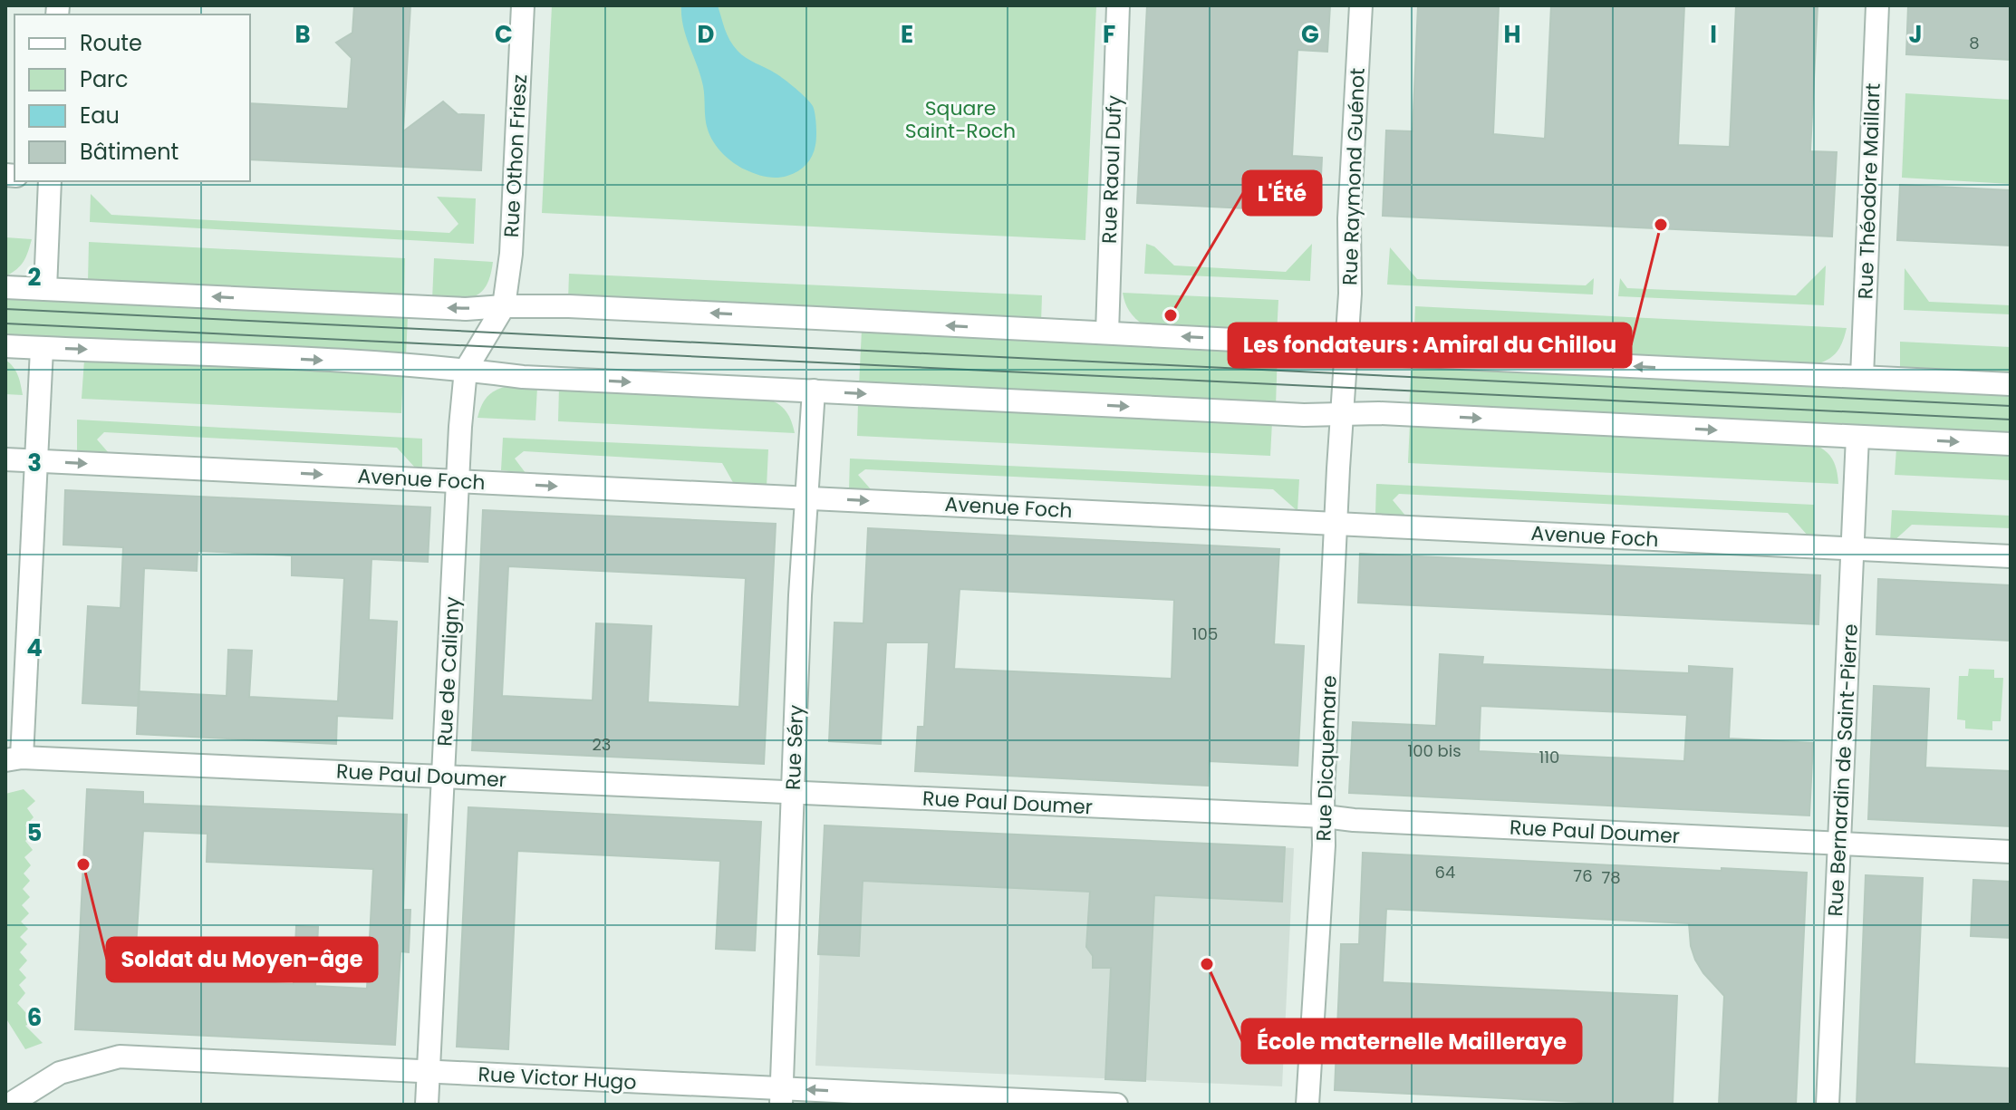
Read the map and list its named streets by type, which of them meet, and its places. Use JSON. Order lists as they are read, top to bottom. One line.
{"streets":{"street":["Rue Othon Friesz","Rue Raoul Dufy","Rue Raymond Guénot","Rue Théodore Maillart","Avenue Foch","Rue de Caligny","Rue Séry","Rue Dicquemare","Rue Bernardin de Saint-Pierre","Rue Paul Doumer","Rue Victor Hugo"]},"crossings":[["Avenue Foch","Rue de Caligny"],["Avenue Foch","Rue Séry"],["Avenue Foch","Rue Dicquemare"],["Avenue Foch","Rue Bernardin de Saint-Pierre"],["Rue de Caligny","Rue Paul Doumer"],["Rue de Caligny","Rue Victor Hugo"],["Rue Séry","Rue Paul Doumer"],["Rue Séry","Rue Victor Hugo"],["Rue Dicquemare","Rue Paul Doumer"],["Rue Bernardin de Saint-Pierre","Rue Paul Doumer"]],"parks":["Square Saint-Roch"],"places":["Les fondateurs : Amiral du Chillou","L'Été","Soldat du Moyen-âge","École maternelle Mailleraye"],"house_numbers":["8","105","23","100 bis","110","64","76","78"],"legend":["Route","Parc","Eau","Bâtiment"],"grid":{"columns":["B","C","D","E","F","G","H","I","J"],"rows":["2","3","4","5","6"]}}
